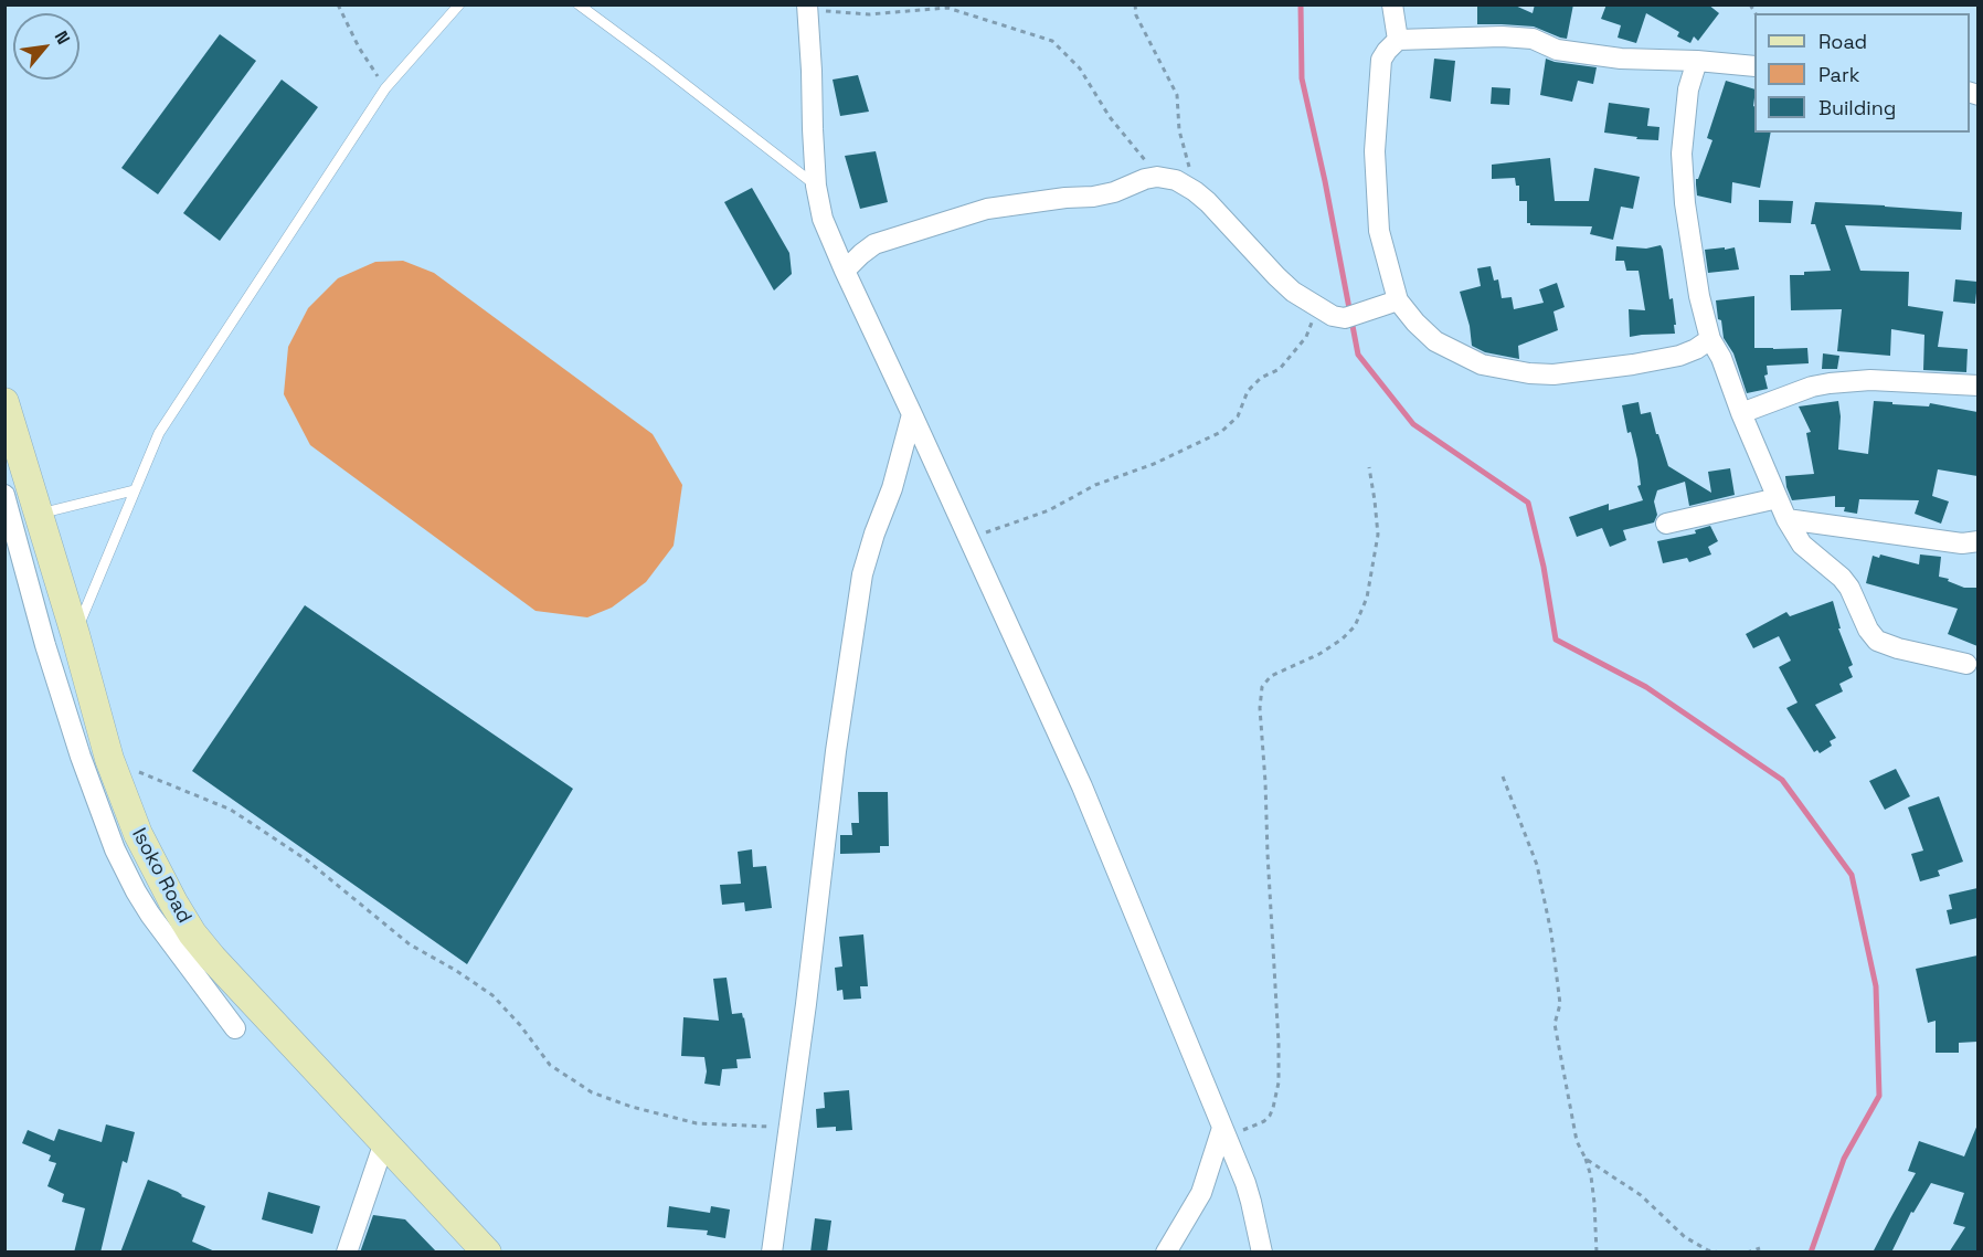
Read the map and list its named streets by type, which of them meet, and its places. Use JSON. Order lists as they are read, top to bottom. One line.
{"streets":{"street":["Isoko Road"]},"legend":["Road","Park","Building"],"north":"top right"}
